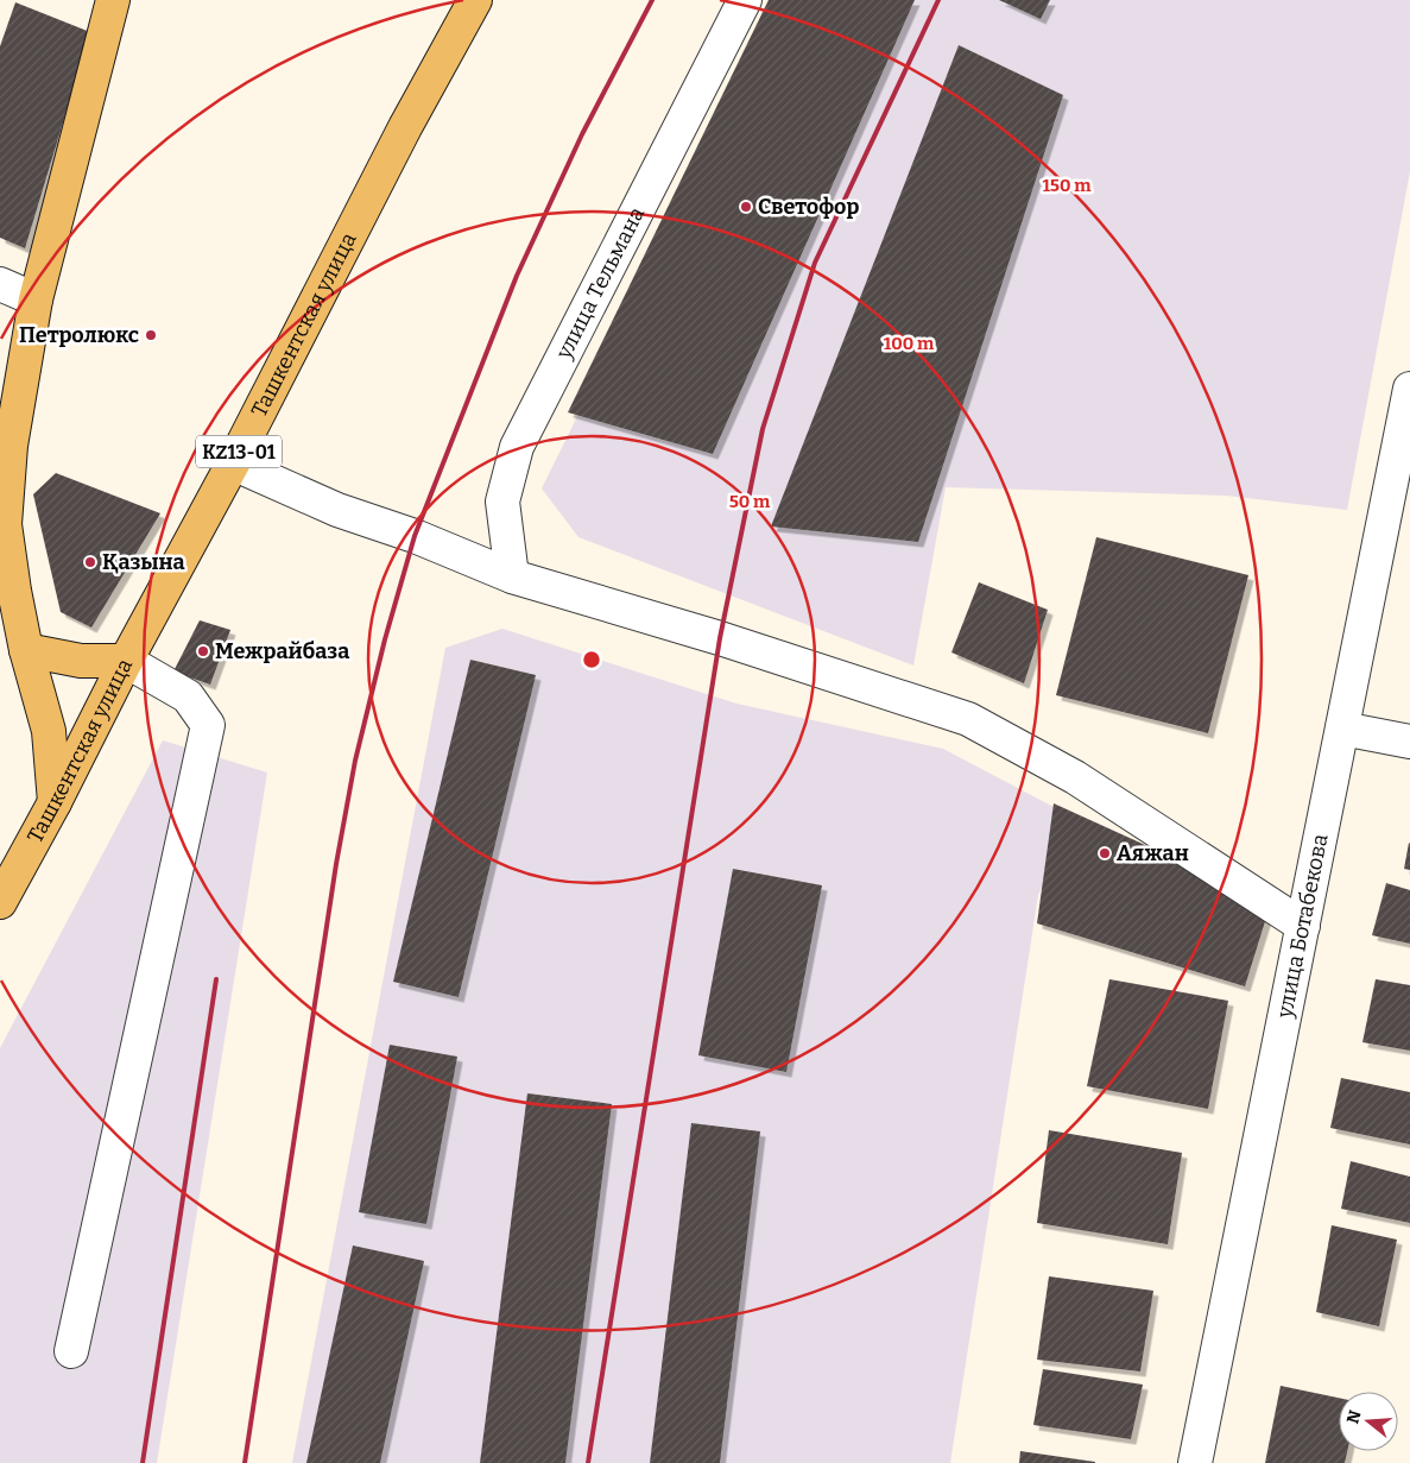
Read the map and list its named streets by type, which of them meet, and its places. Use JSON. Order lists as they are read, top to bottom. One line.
{"streets":{"main road":["Ташкентская улица","KZ13-01"],"street":["улица Тельмана","улица Ботабекова"]},"places":["Светофор","Петролюкс","Қазына","Межрайбаза","Аяжан"],"north":"left","rings":["150 m","100 m","50 m"]}
